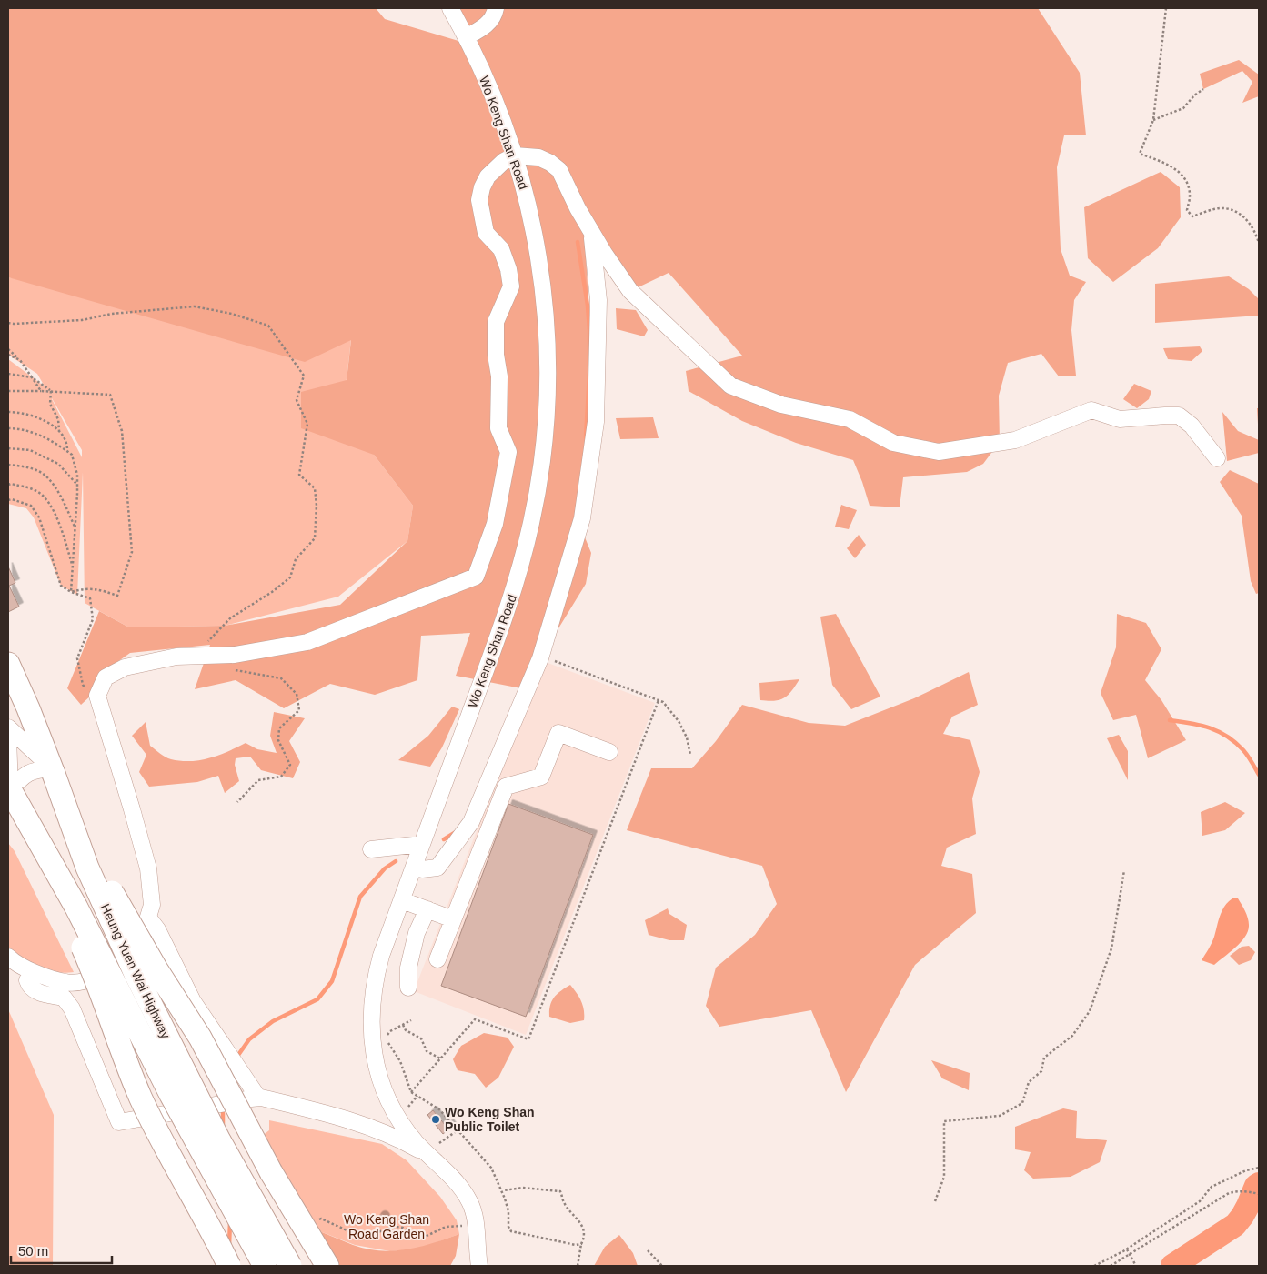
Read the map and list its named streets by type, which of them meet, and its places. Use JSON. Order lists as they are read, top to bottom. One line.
{"streets":{"highway":["Heung Yuen Wai Highway"],"street":["Wo Keng Shan Road"]},"parks":["Wo Keng Shan Road Garden"],"places":["Wo Keng Shan Public Toilet"],"scale_bar":"50 m"}
